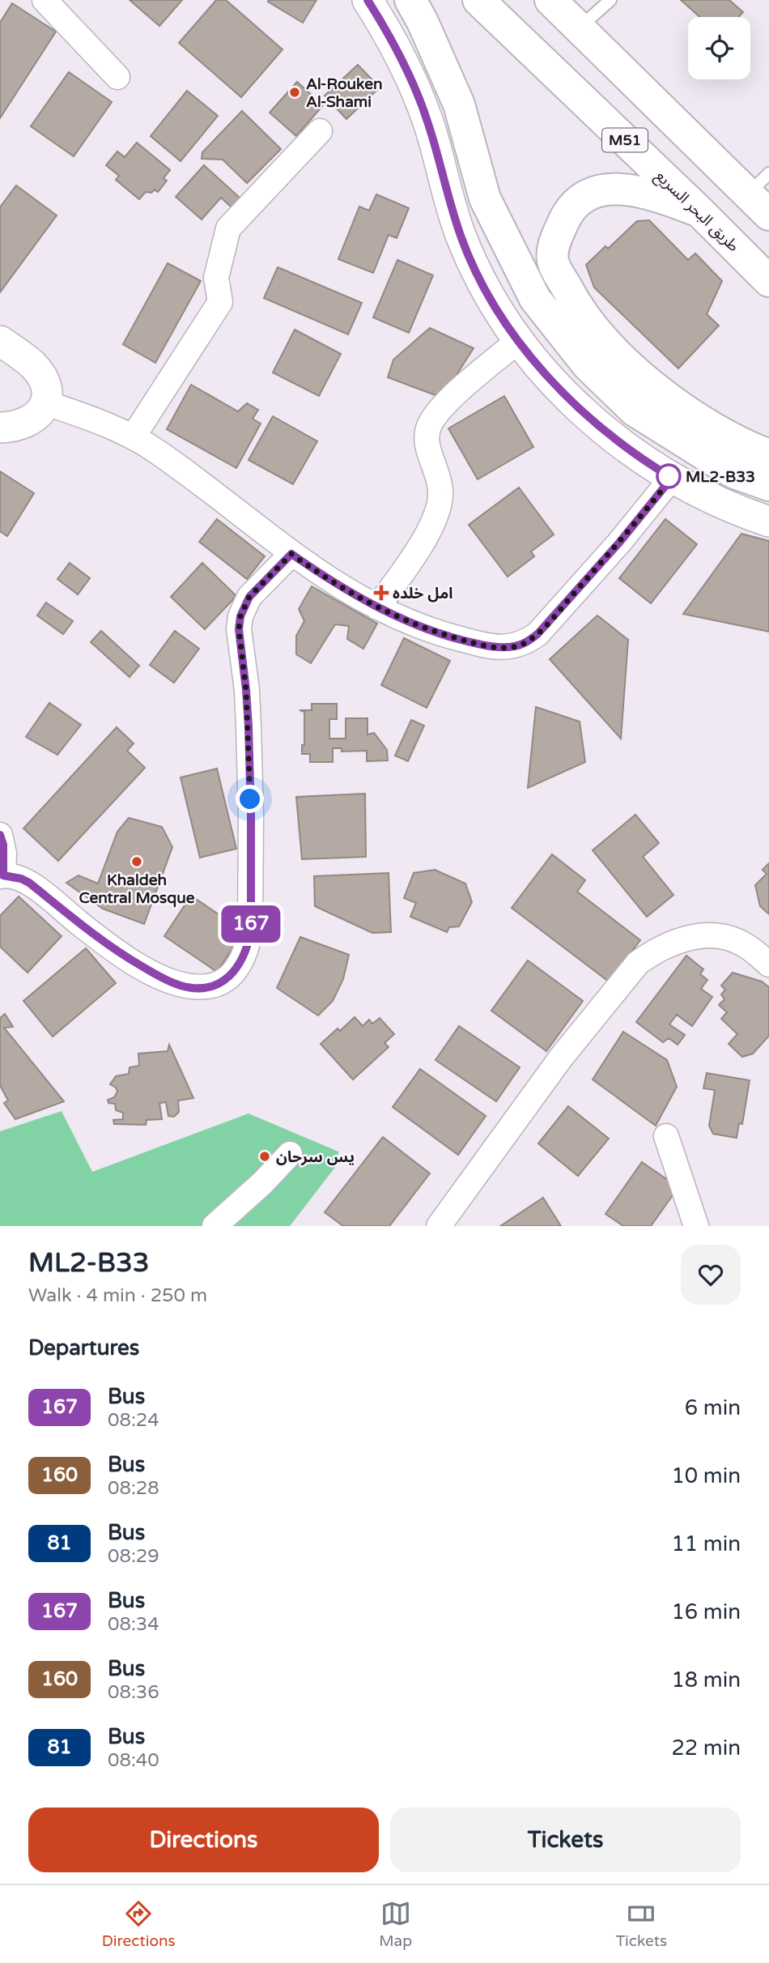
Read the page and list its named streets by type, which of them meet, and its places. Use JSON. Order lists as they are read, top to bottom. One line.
{"streets":{"highway":["M51","طريق البحر السريع"]},"places":{"other":["Al-Rouken Al-Shami","ML2-B33","Khaldeh Central Mosque","يس سرحان"],"health":["امل خلده"]},"lines":["bus line 167"],"page":{"on_map":"167","heading":[["ML2-B33","Walk · 4 min · 250 m"],"Departures"],"list":[{"mark":"167","name":"Bus","note":"08:24","value":"6 min"},{"mark":"160","name":"Bus","note":"08:28","value":"10 min"},{"mark":"81","name":"Bus","note":"08:29","value":"11 min"},{"mark":"167","name":"Bus","note":"08:34","value":"16 min"},{"mark":"160","name":"Bus","note":"08:36","value":"18 min"},{"mark":"81","name":"Bus","note":"08:40","value":"22 min"}],"buttons":["Directions","Tickets"],"tabs":["Directions","Map","Tickets"]}}
